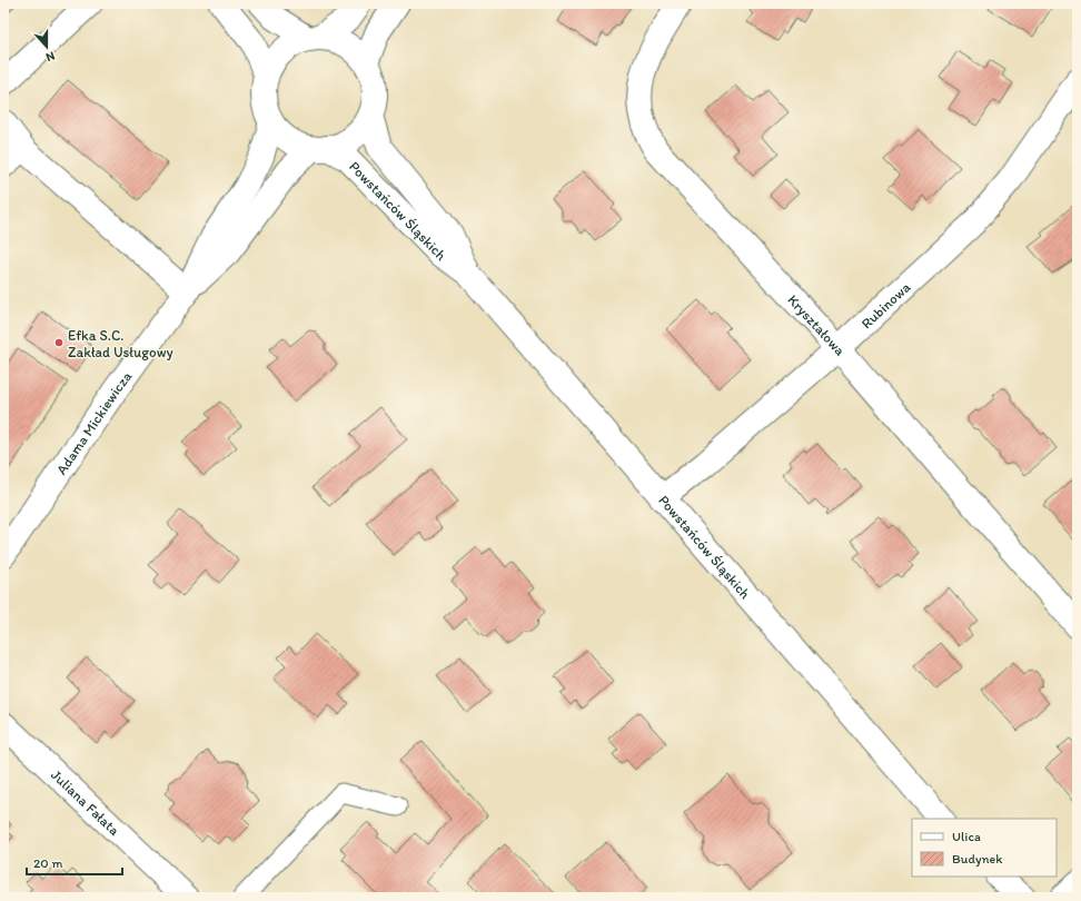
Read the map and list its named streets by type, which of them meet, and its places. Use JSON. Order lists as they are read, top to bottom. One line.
{"streets":{"street":["Powstańców Śląskich","Rubinowa","Kryształowa","Adama Mickiewicza","Juliana Fałata"]},"crossings":[["Powstańców Śląskich","Rubinowa"],["Powstańców Śląskich","Adama Mickiewicza"],["Rubinowa","Kryształowa"]],"places":["Efka S.C. Zakład Usługowy"],"legend":["Ulica","Budynek"],"scale_bar":"20 m","north":"bottom"}
